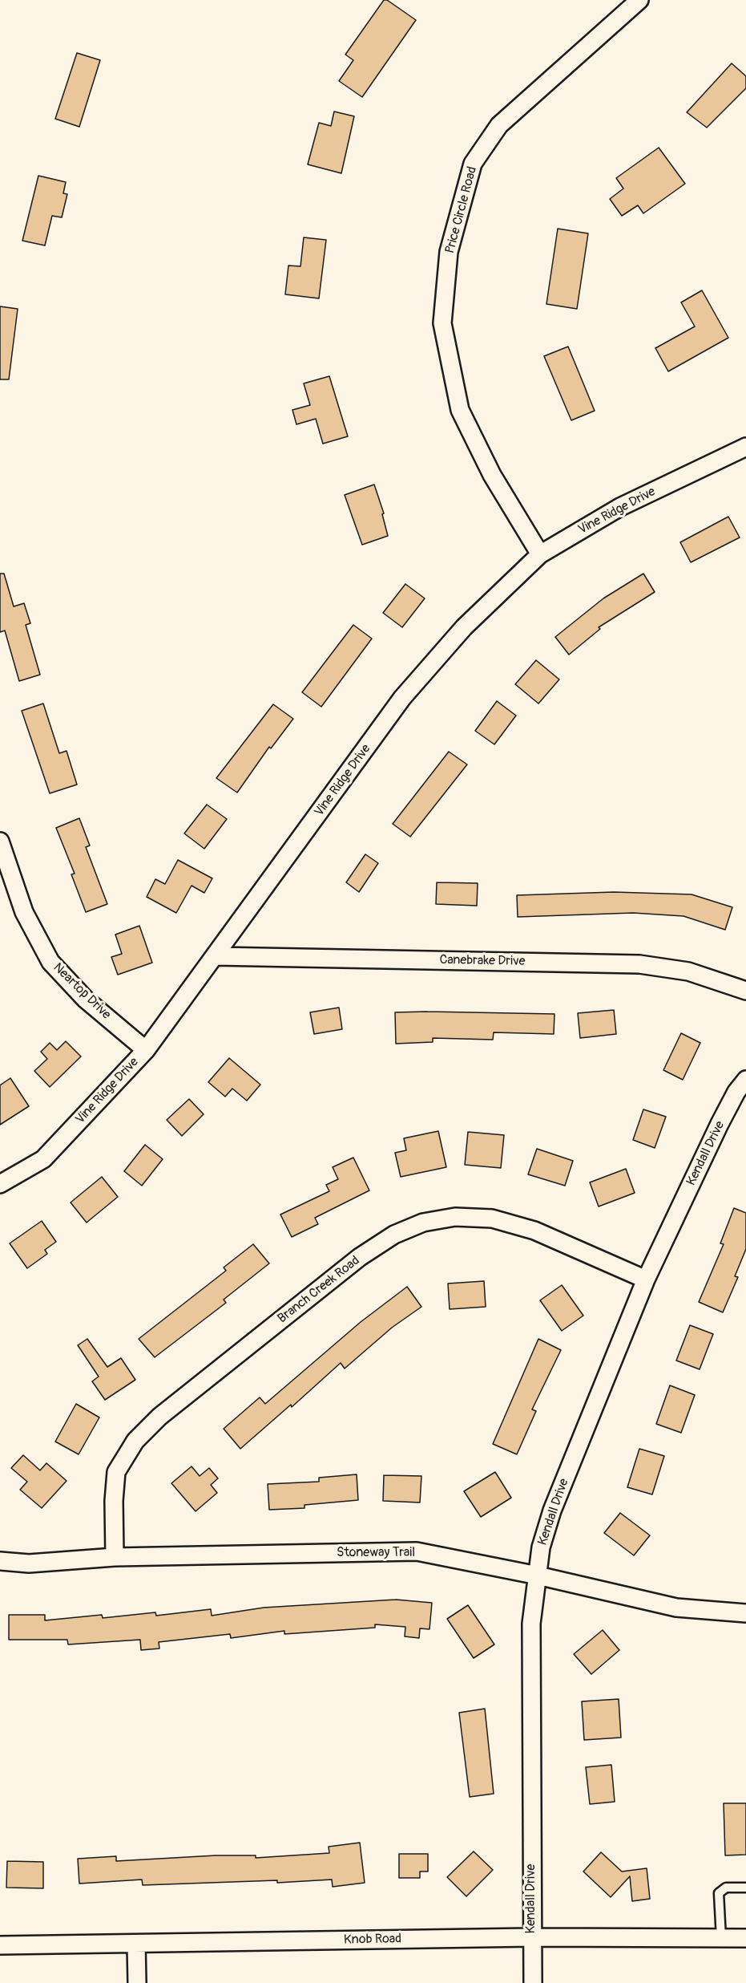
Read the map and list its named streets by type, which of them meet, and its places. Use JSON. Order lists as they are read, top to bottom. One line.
{"streets":{"street":["Price Circle Road","Vine Ridge Drive","Canebrake Drive","Neartop Drive","Kendall Drive","Branch Creek Road","Stoneway Trail","Knob Road"]},"crossings":[["Price Circle Road","Vine Ridge Drive"],["Vine Ridge Drive","Canebrake Drive"],["Vine Ridge Drive","Neartop Drive"],["Kendall Drive","Branch Creek Road"],["Kendall Drive","Stoneway Trail"],["Kendall Drive","Knob Road"],["Branch Creek Road","Stoneway Trail"]]}
